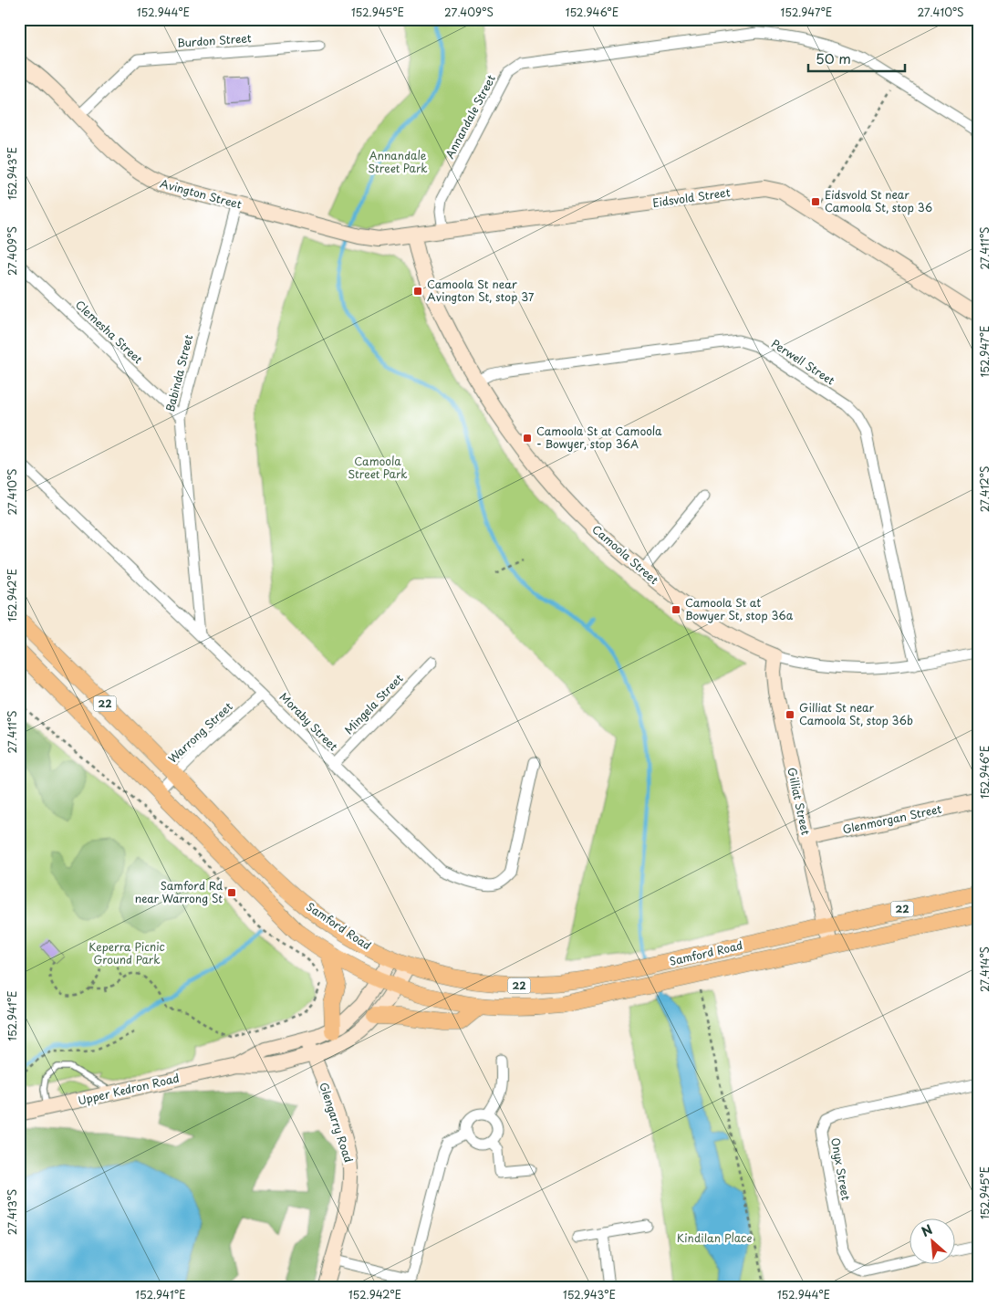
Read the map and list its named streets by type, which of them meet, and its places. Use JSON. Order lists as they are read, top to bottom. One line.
{"streets":{"main road":["22","Samford Road"],"street":["Burdon Street","Annandale Street","Avington Street","Eidsvold Street","Clemesha Street","Perwell Street","Babinda Street","Camoola Street","Mingela Street","Moraby Street","Warrong Street","Gilliat Street","Glenmorgan Street","Upper Kedron Road","Glengarry Road","Onyx Street"]},"crossings":[["Burdon Street","Avington Street"],["Annandale Street","Eidsvold Street"],["Avington Street","Eidsvold Street"],["Avington Street","Babinda Street"],["Eidsvold Street","Camoola Street"],["Clemesha Street","Babinda Street"],["Perwell Street","Camoola Street"],["Babinda Street","Moraby Street"],["Camoola Street","Gilliat Street"],["Mingela Street","Moraby Street"],["Moraby Street","Warrong Street"],["Warrong Street","Samford Road"],["Gilliat Street","Glenmorgan Street"],["Gilliat Street","Samford Road"],["Samford Road","Upper Kedron Road"],["Upper Kedron Road","Glengarry Road"]],"parks":["Annandale Street Park","Camoola Street Park","Keperra Picnic Ground Park","Kindilan Place"],"places":{"transit":["Eidsvold St near Camoola St, stop 36","Camoola St near Avington St, stop 37","Camoola St at Camoola - Bowyer, stop 36A","Camoola St at Bowyer St, stop 36a","Gilliat St near Camoola St, stop 36b","Samford Rd near Warrong St"]},"scale_bar":"50 m","north":"top left","coordinates":["152.944°E","152.945°E","27.409°S","152.946°E","152.947°E","27.410°S","152.943°E","27.411°S","27.412°S","152.942°E","27.414°S","152.941°E","27.413°S"]}
